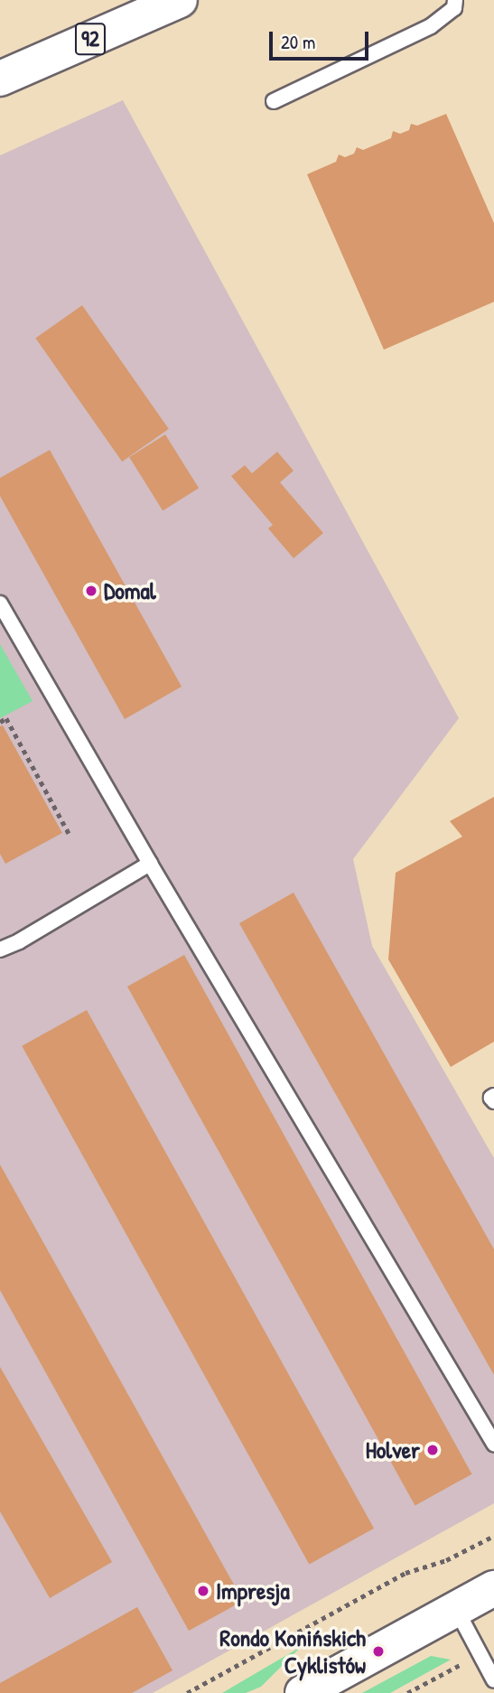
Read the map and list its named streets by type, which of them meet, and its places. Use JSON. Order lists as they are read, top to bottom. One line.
{"streets":{"street":["92"]},"places":["Domal","Holver","Impresja","Rondo Konińskich Cyklistów"],"scale_bar":"20 m"}
